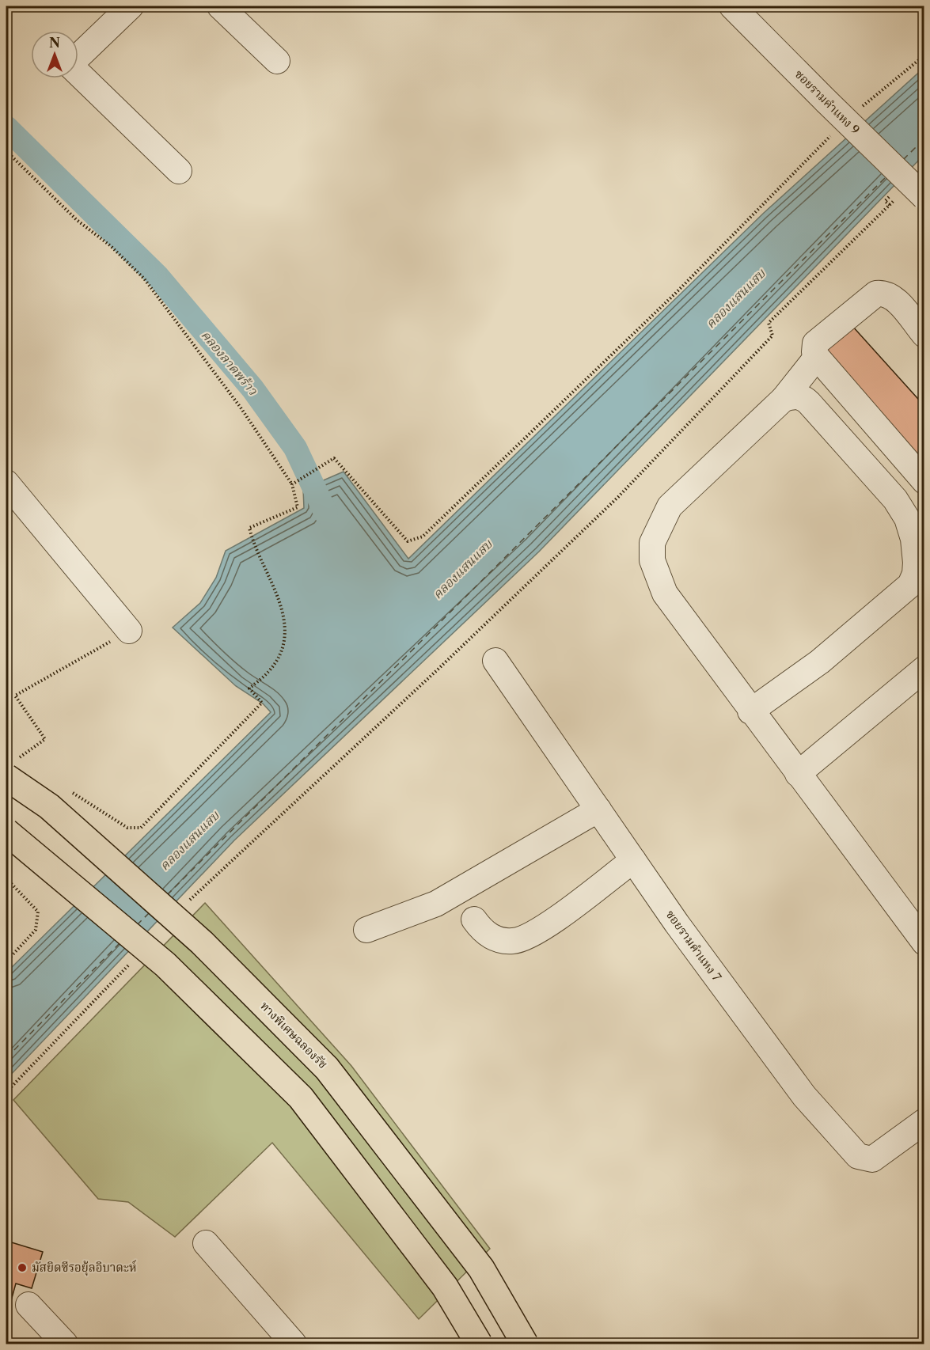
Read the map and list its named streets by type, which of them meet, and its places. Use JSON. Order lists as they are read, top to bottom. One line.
{"streets":{"highway":["ทางพิเศษฉลองรัช"],"street":["ซอยรามคำแหง 9","ซอยรามคำแหง 7"]},"water":["คลองแสนแสบ","คลองลาดพร้าว"],"places":["มัสยิดซีรอยุ้ลอิบาดะห์"],"north":"top"}
